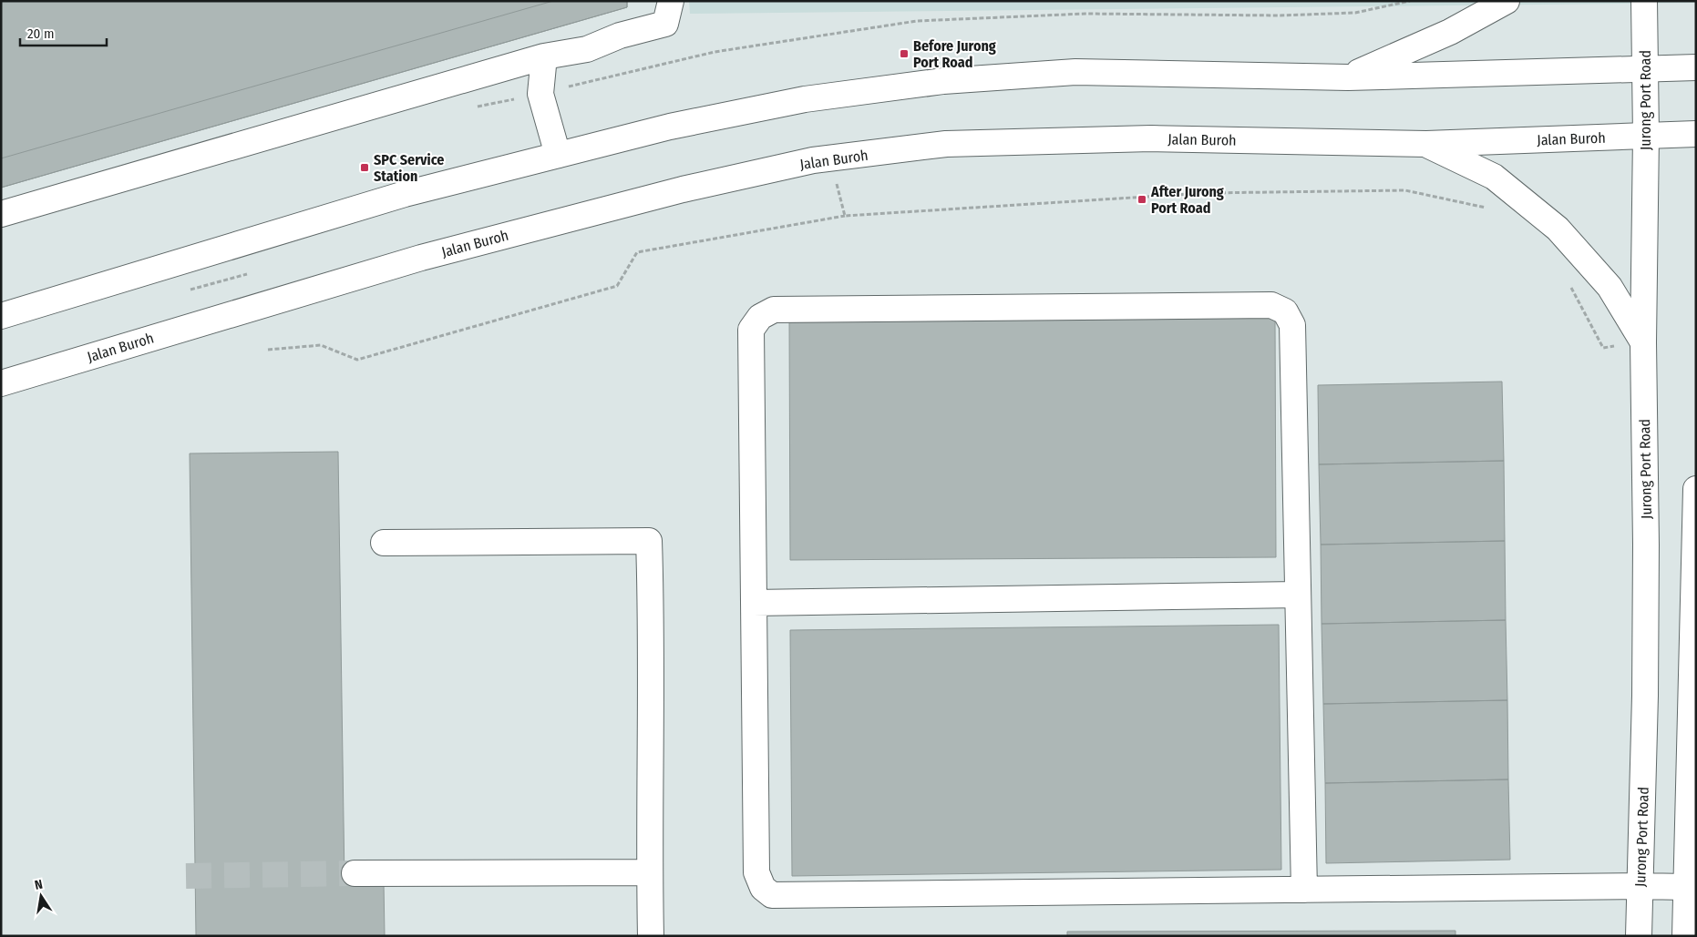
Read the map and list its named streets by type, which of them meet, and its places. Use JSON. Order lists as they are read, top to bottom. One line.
{"streets":{"main road":["Jurong Port Road","Jalan Buroh"]},"crossings":[["Jurong Port Road","Jalan Buroh"]],"places":{"transit":["Before Jurong Port Road","SPC Service Station","After Jurong Port Road"]},"scale_bar":"20 m","north":"top"}
